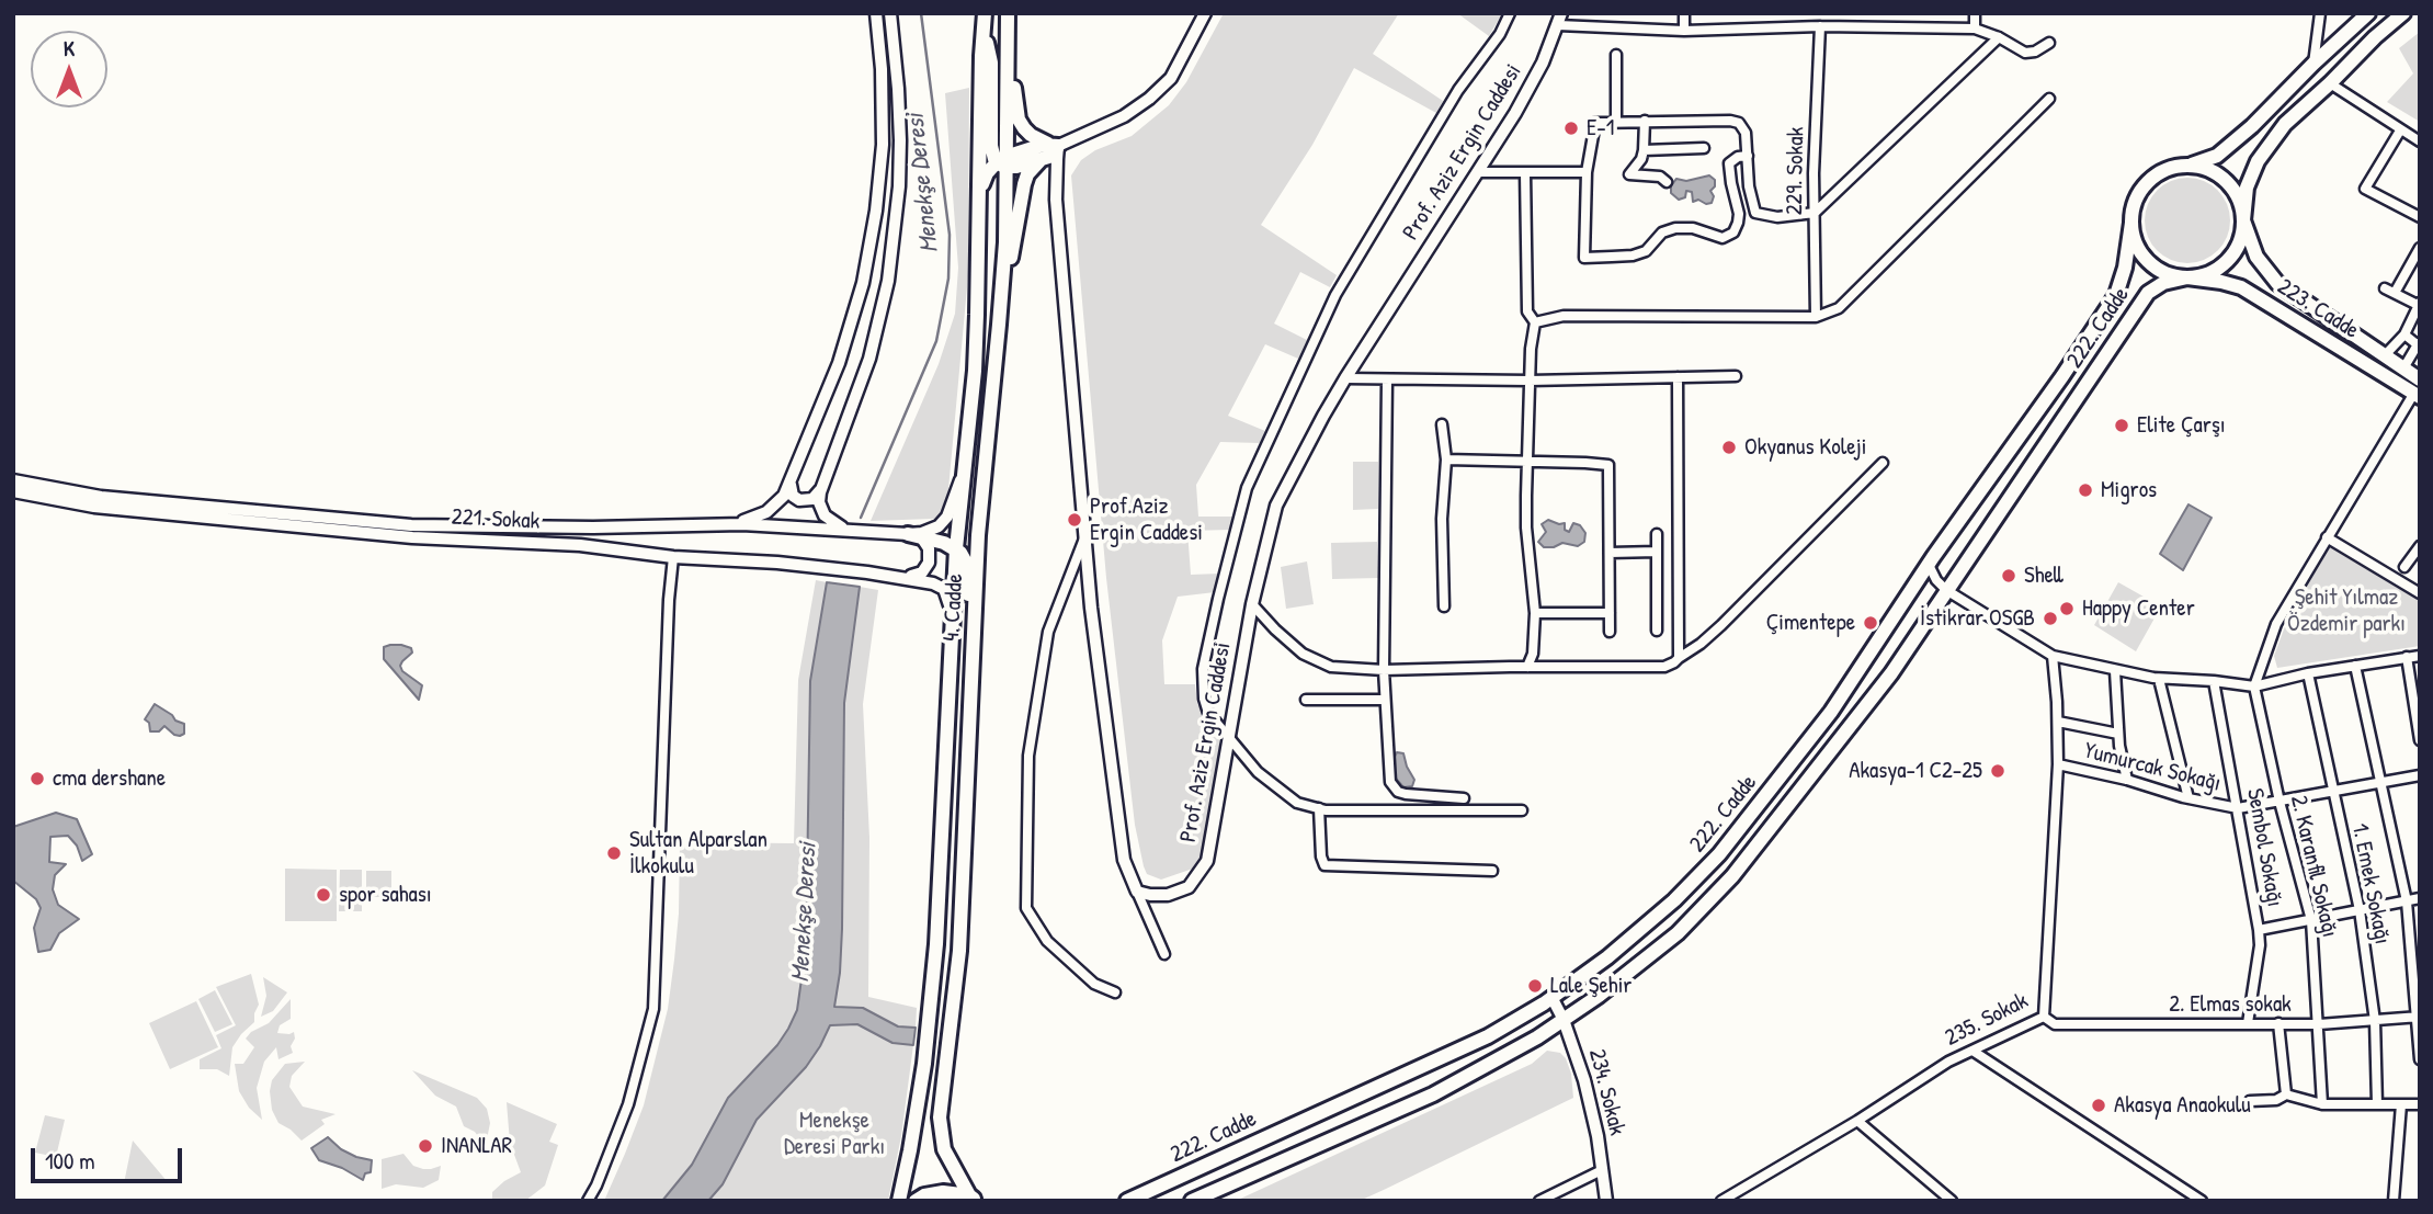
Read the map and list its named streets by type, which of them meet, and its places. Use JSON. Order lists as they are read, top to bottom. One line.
{"streets":{"main road":["223. Cadde","222. Cadde","4. Cadde"],"street":["Prof. Aziz Ergin Caddesi","229. Sokak","221. Sokak","Yumurcak Sokağı","Sembol Sokağı","2. Karanfil Sokağı","1. Emek Sokağı","2. Elmas sokak","235. Sokak","234. Sokak"]},"crossings":[["223. Cadde","222. Cadde"],["222. Cadde","234. Sokak"],["221. Sokak","4. Cadde"],["Yumurcak Sokağı","Sembol Sokağı"],["Yumurcak Sokağı","2. Karanfil Sokağı"],["Yumurcak Sokağı","1. Emek Sokağı"],["Yumurcak Sokağı","235. Sokak"],["Sembol Sokağı","2. Elmas sokak"],["2. Karanfil Sokağı","2. Elmas sokak"],["1. Emek Sokağı","2. Elmas sokak"],["2. Elmas sokak","235. Sokak"]],"water":["Menekşe Deresi"],"parks":["Şehit Yılmaz Özdemir parkı","Menekşe Deresi Parkı"],"places":["E-1","Elite Çarşı","Okyanus Koleji","Migros","Prof.Aziz Ergin Caddesi","Shell","Happy Center","İstikrar OSGB","Çimentepe","Akasya-1 C2-25","cma dershane","Sultan Alparslan İlkokulu","spor sahası","Lale Şehir","Akasya Anaokulu","INANLAR"],"scale_bar":"100 m","north":"top"}
